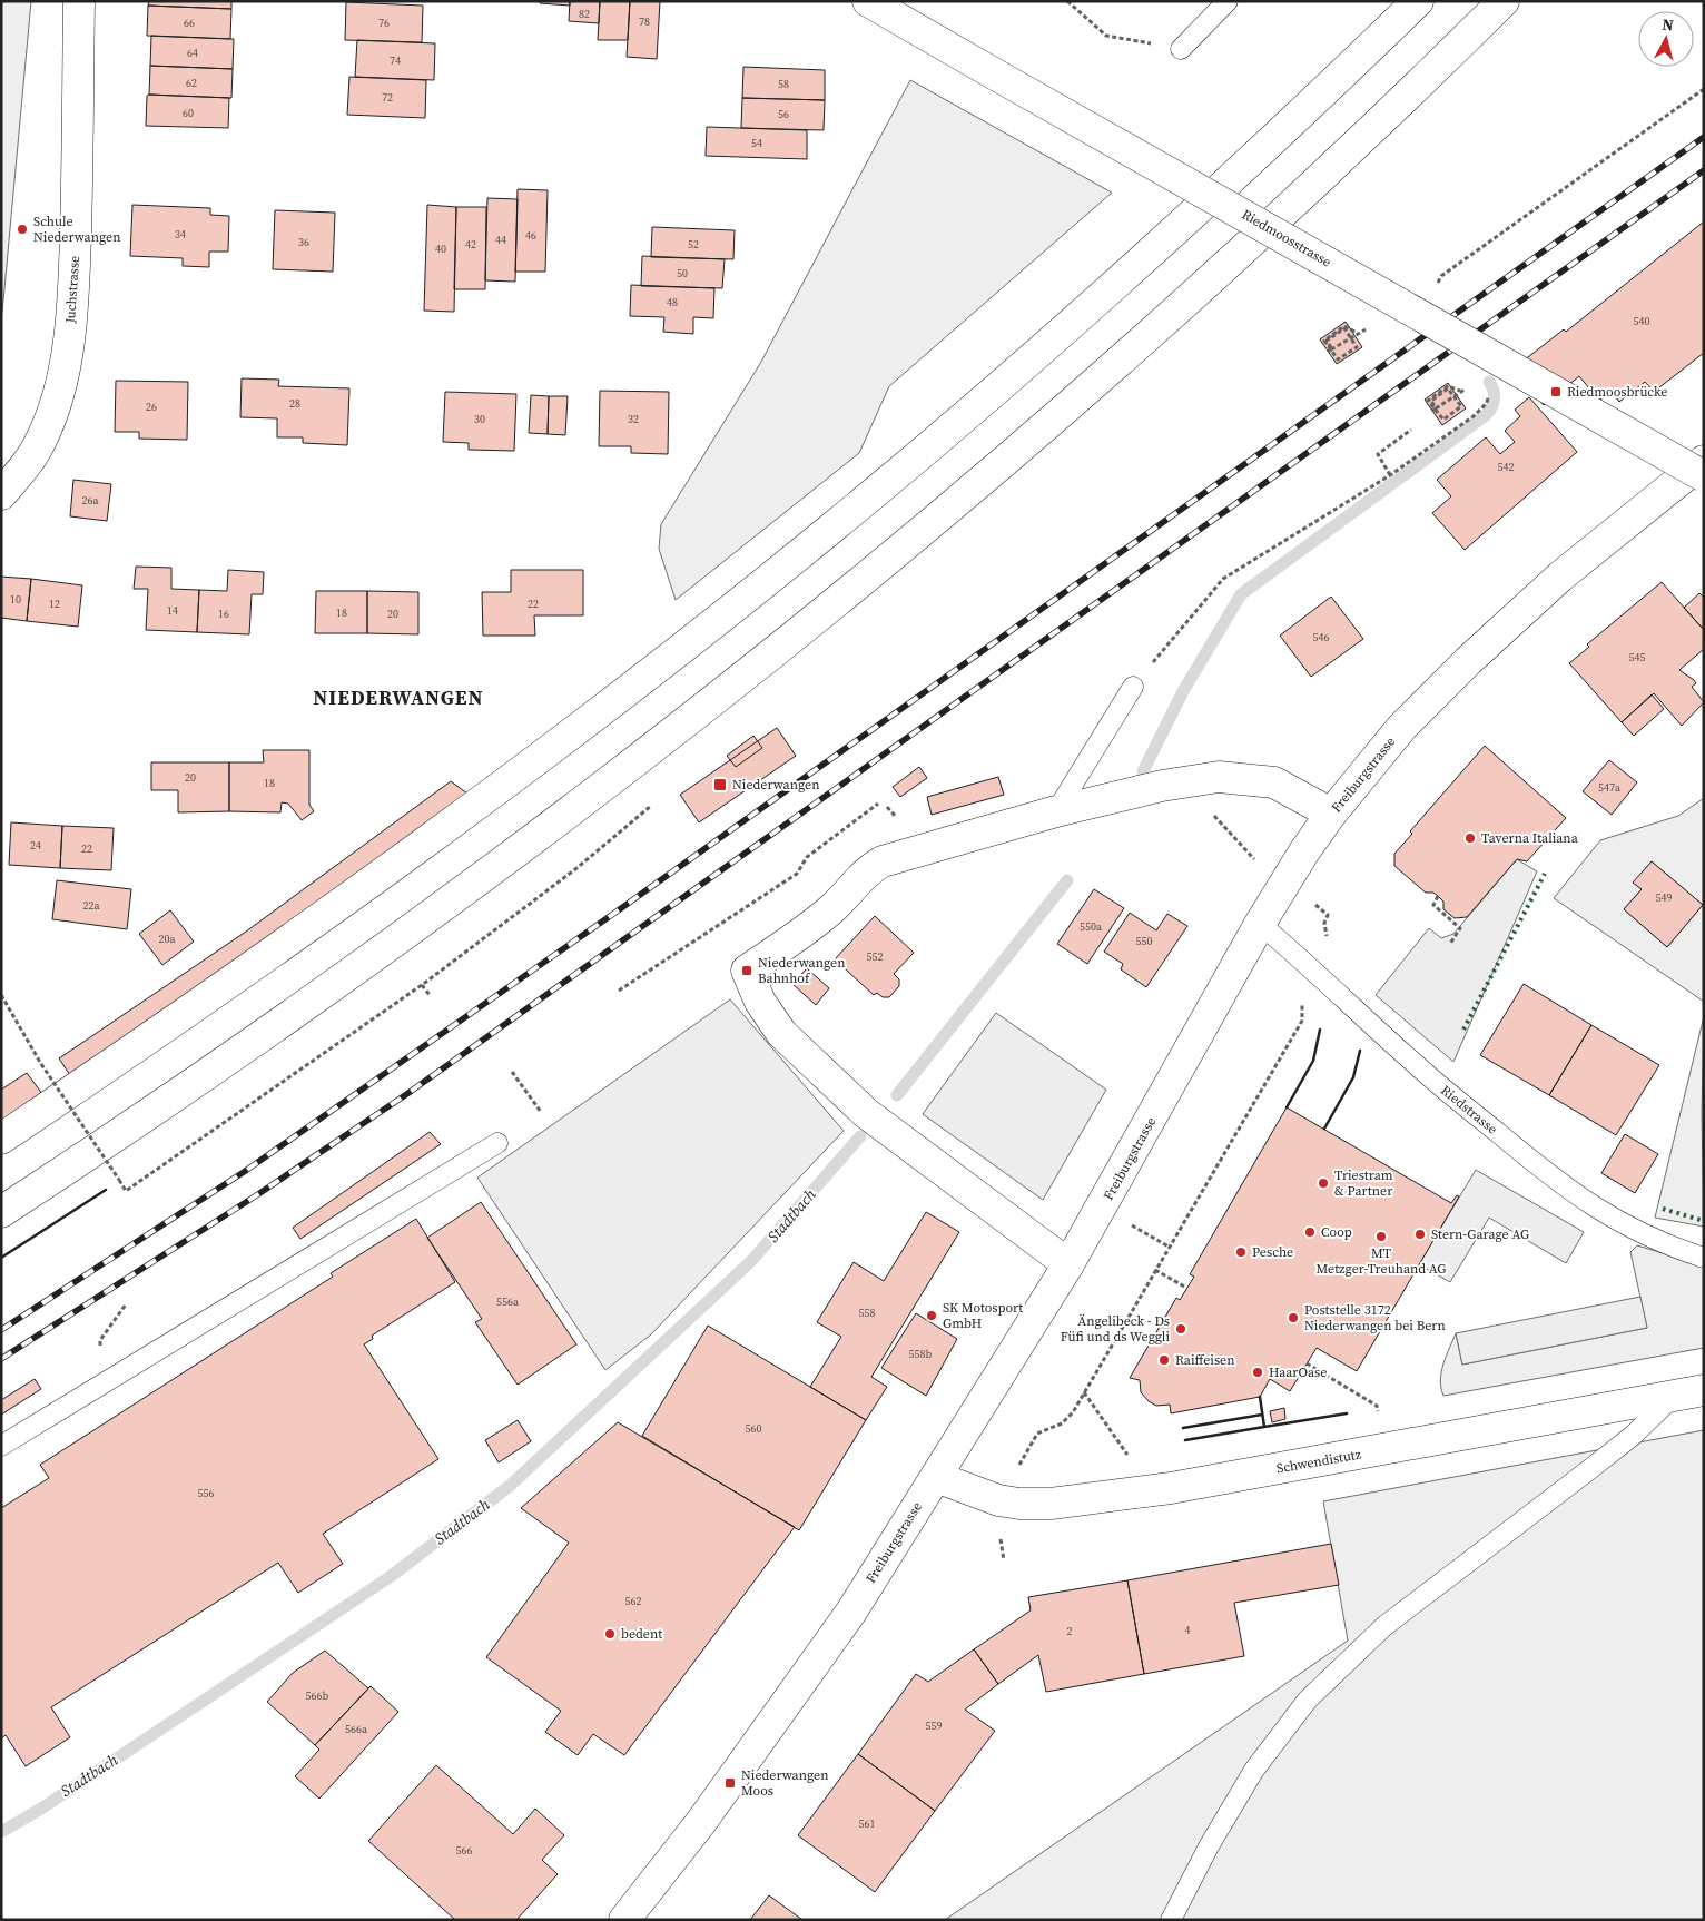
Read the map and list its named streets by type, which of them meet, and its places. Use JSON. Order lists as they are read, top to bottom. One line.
{"streets":{"main road":["Riedmoosstrasse","Juchstrasse","Freiburgstrasse","Schwendistutz"],"lane":["Riedstrasse"]},"crossings":[["Freiburgstrasse","Riedstrasse"],["Freiburgstrasse","Schwendistutz"]],"districts":["NIEDERWANGEN"],"water":["Stadtbach"],"places":{"other":["Schule Niederwangen","Taverna Italiana","Triestram & Partner","Coop","Stern-Garage AG","MT Metzger-Treuhand AG","Pesche","SK Motosport GmbH","Poststelle 3172 Niederwangen bei Bern","Ängelibeck - Ds Füfi und ds Weggli","Raiffeisen","HaarOase","bedent"],"transit":["Riedmoosbrücke","Niederwangen","Niederwangen Bahnhof","Niederwangen Moos"]},"house_numbers":["82","78","66","76","64","74","62","58","72","60","56","54","34","46","44","36","42","52","40","50","48","540","28","26","30","32","542","26a","10","12","22","14","18","16","20","546","545","20","18","547a","24","22","549","22a","550a","20a","550","552","556a","558","558b","560","556","562","4","2","566b","559","566a","561","566"],"north":"top"}
